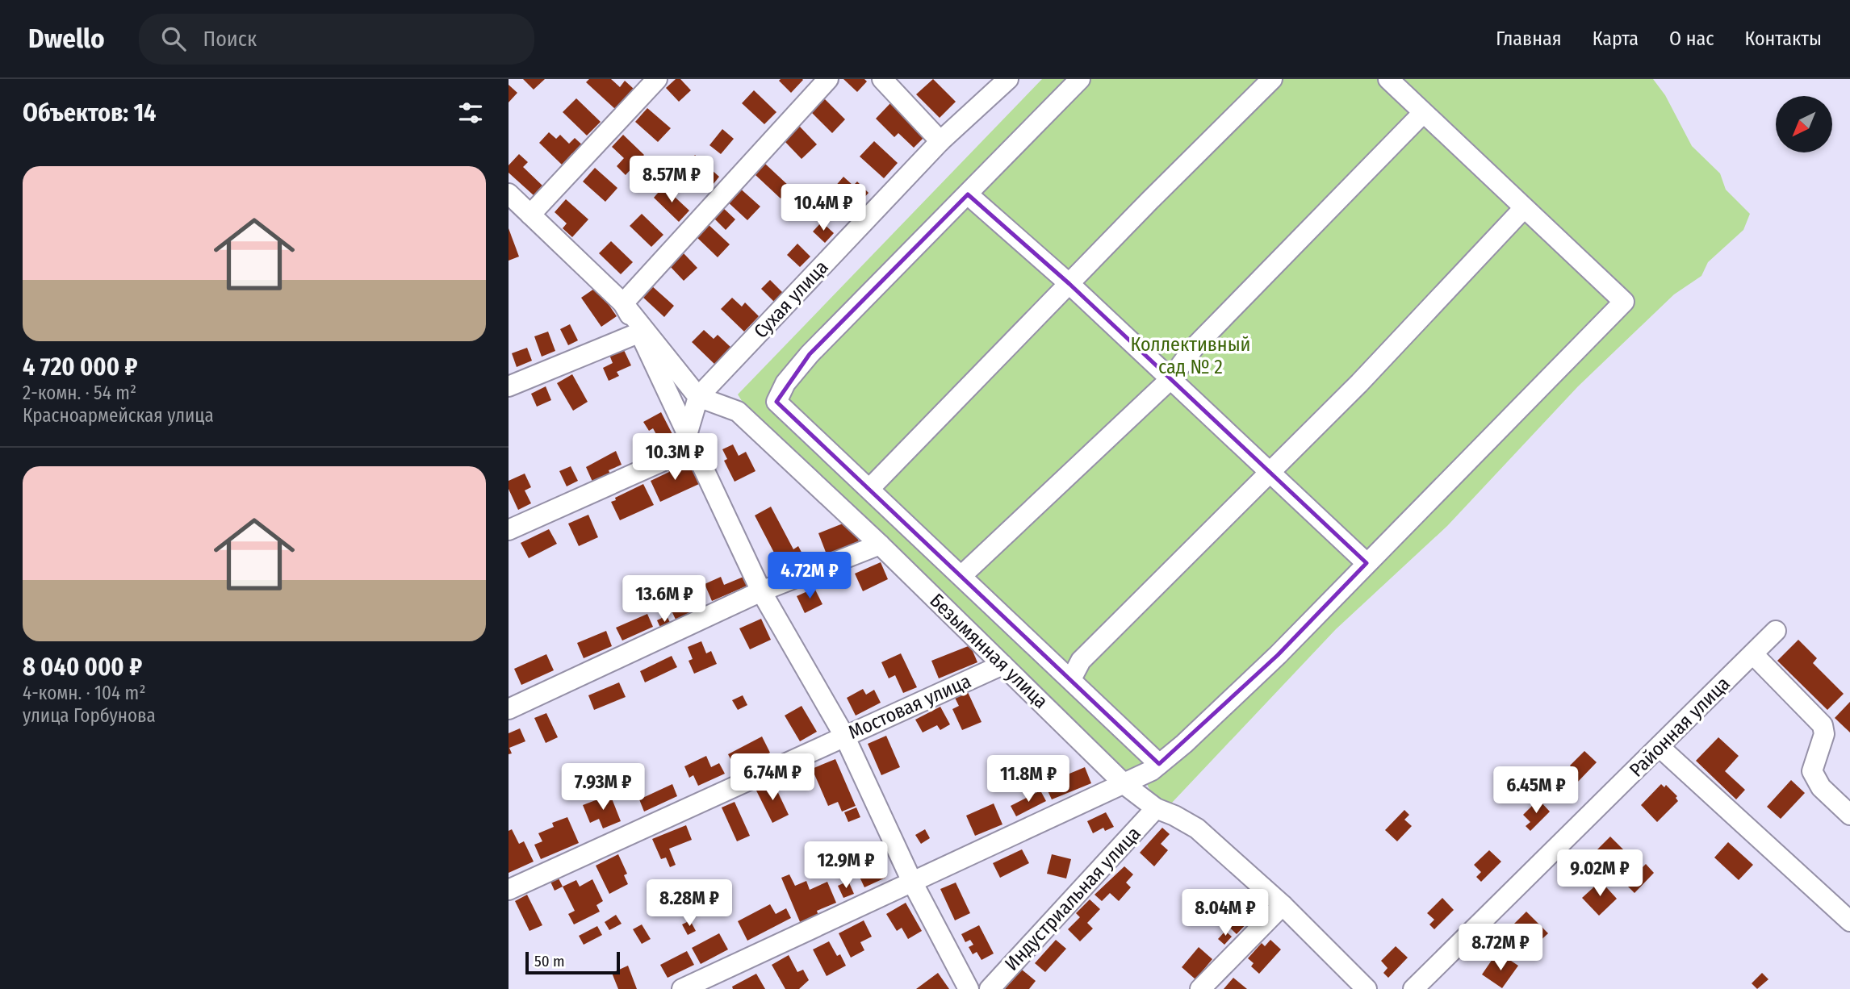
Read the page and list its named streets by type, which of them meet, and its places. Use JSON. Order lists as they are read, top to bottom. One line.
{"streets":{"street":["Сухая улица","Безымянная улица","Мостовая улица","Районная улица","Индустриальная улица"]},"crossings":[["Сухая улица","Безымянная улица"],["Безымянная улица","Мостовая улица"],["Безымянная улица","Индустриальная улица"]],"parks":["Коллективный сад № 2"],"scale_bar":"50 m","north":"bottom left","page":{"header":"Dwello","search":"Поиск","nav":["Главная","Карта","О нас","Контакты"],"heading":"Объектов: 14","list":[{"name":"4 720 000 ₽","note":"2-комн. · 54 m² · Красноармейская улица"},{"name":"8 040 000 ₽","note":"4-комн. · 104 m² · улица Горбунова"}],"price":["8.57M ₽","10.4M ₽","10.3M ₽","4.72M ₽","13.6M ₽","6.74M ₽","11.8M ₽","7.93M ₽","6.45M ₽","12.9M ₽","9.02M ₽","8.28M ₽","8.04M ₽","8.72M ₽"],"scale":"50 m"}}
